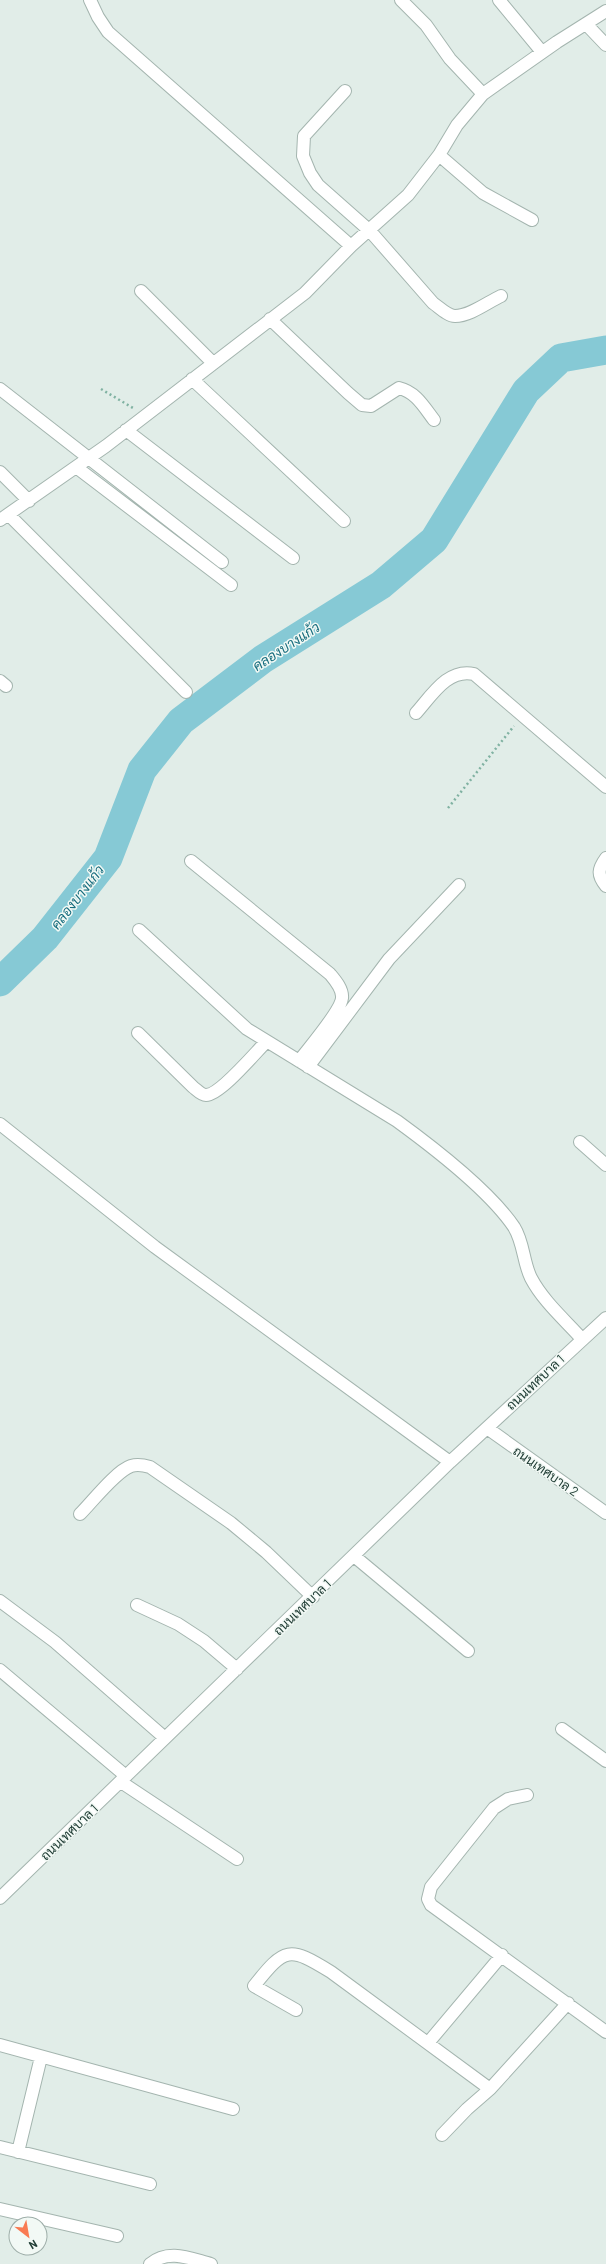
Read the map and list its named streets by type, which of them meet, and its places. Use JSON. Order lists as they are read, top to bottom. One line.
{"streets":{"street":["ถนนเทศบาล 1","ถนนเทศบาล 2"]},"crossings":[["ถนนเทศบาล 1","ถนนเทศบาล 2"]],"water":["คลองบางแก้ว"],"north":"bottom right"}
